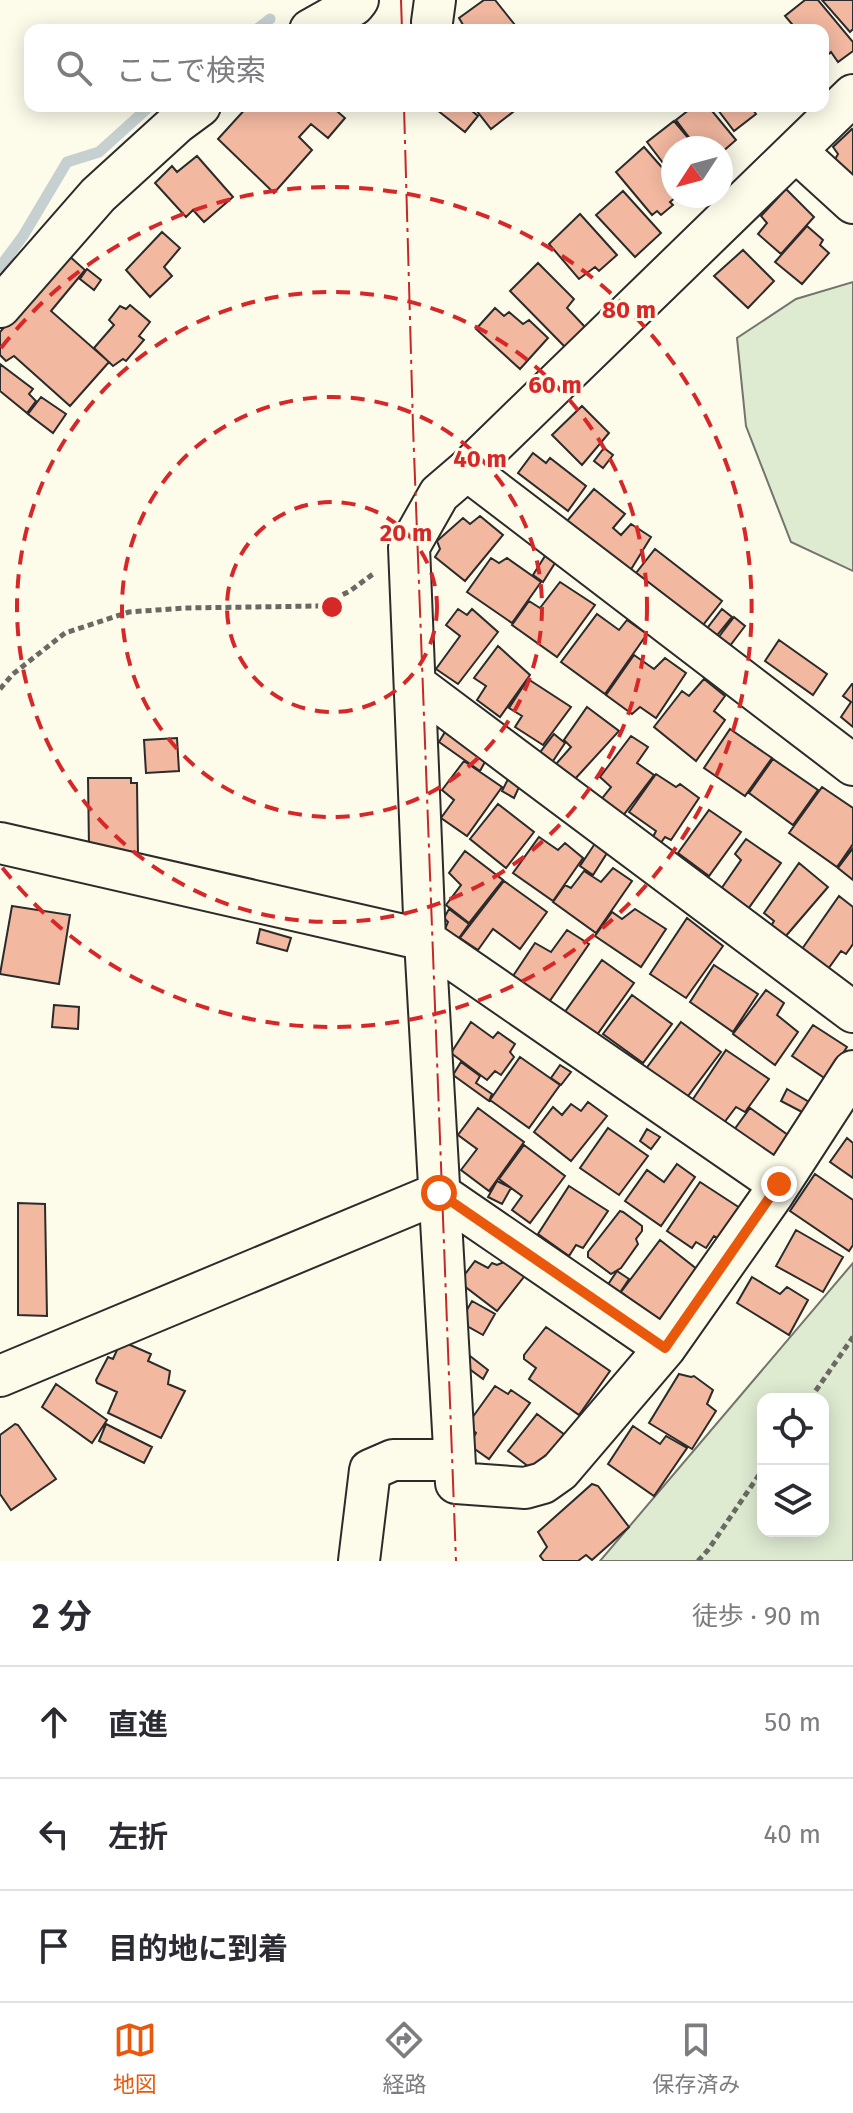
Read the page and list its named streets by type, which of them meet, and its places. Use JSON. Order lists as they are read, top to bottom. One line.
{"north":"bottom left","page":{"search":"ここで検索","heading":["2 分","徒歩 · 90 m"],"list":[["直進","50 m"],["左折","40 m"],"目的地に到着"],"nav":["地図","経路","保存済み"]},"rings":["80 m","60 m","40 m","20 m"]}
